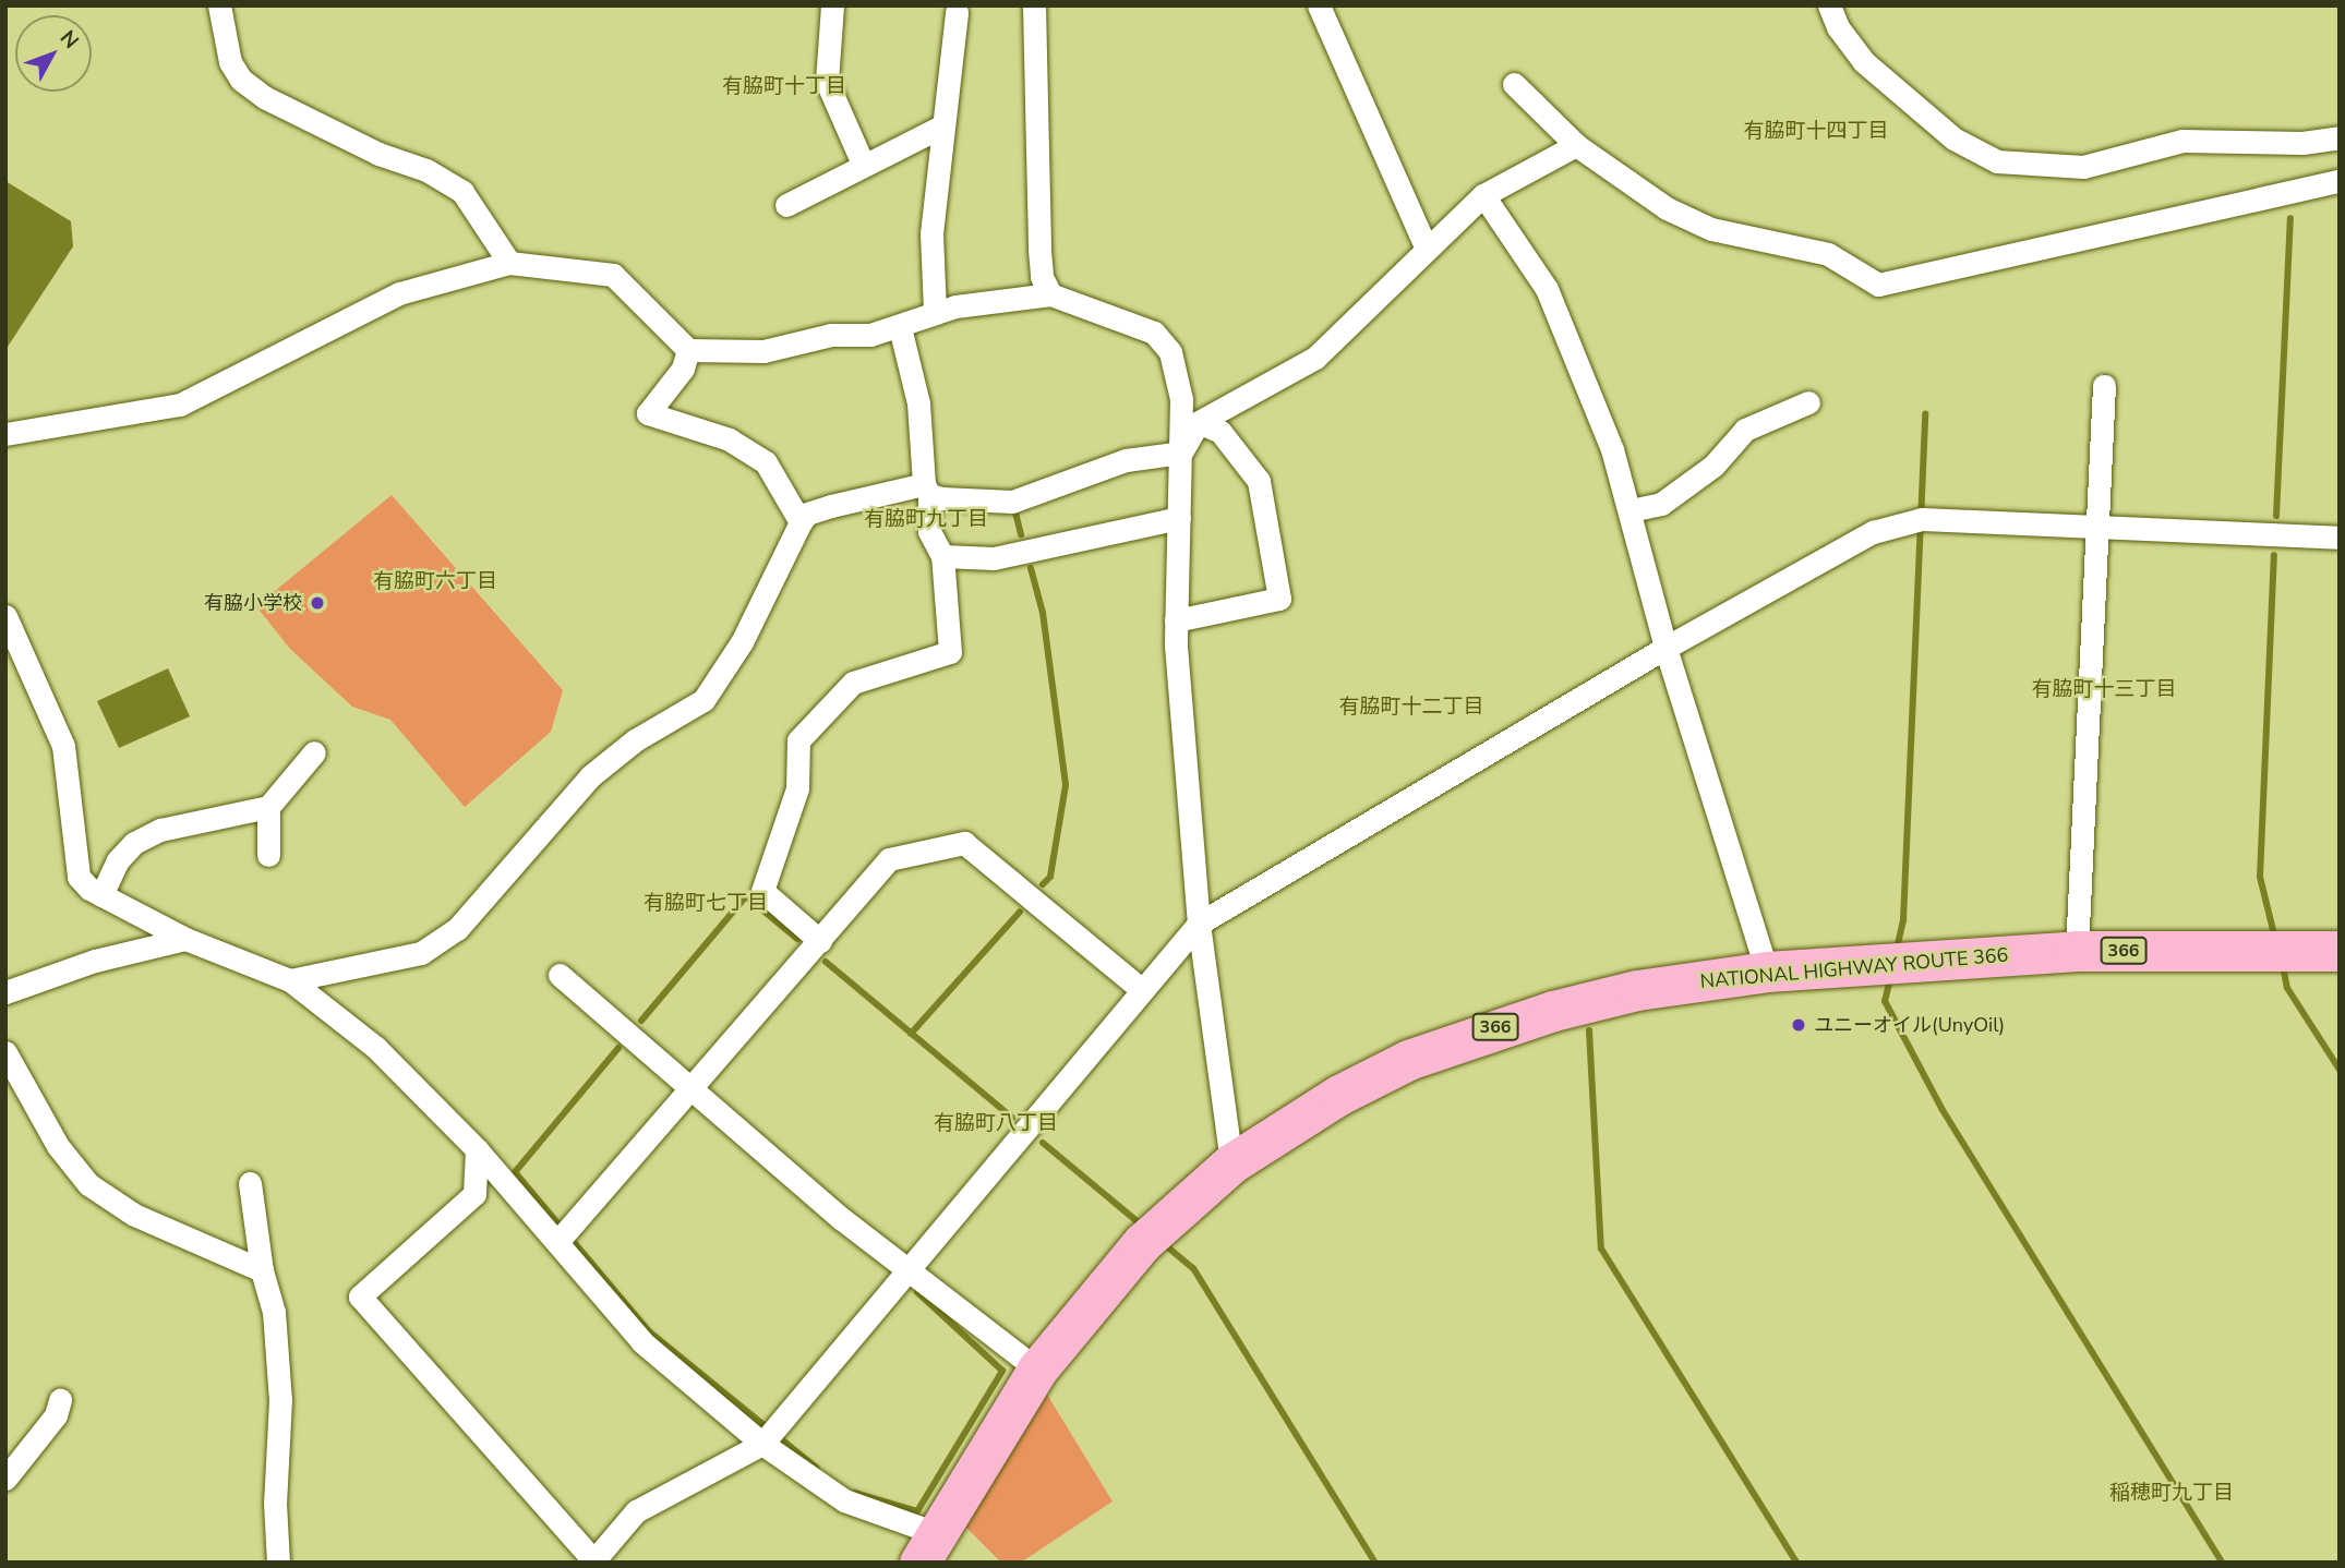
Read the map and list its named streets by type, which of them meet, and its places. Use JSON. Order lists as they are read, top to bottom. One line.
{"streets":{"highway":["366","NATIONAL HIGHWAY ROUTE 366"]},"districts":["有脇町十丁目","有脇町十四丁目","有脇町九丁目","有脇町六丁目","有脇町十三丁目","有脇町十二丁目","有脇町七丁目","有脇町八丁目","稲穂町九丁目"],"places":["有脇小学校","ユニーオイル(UnyOil)"],"north":"top right"}
